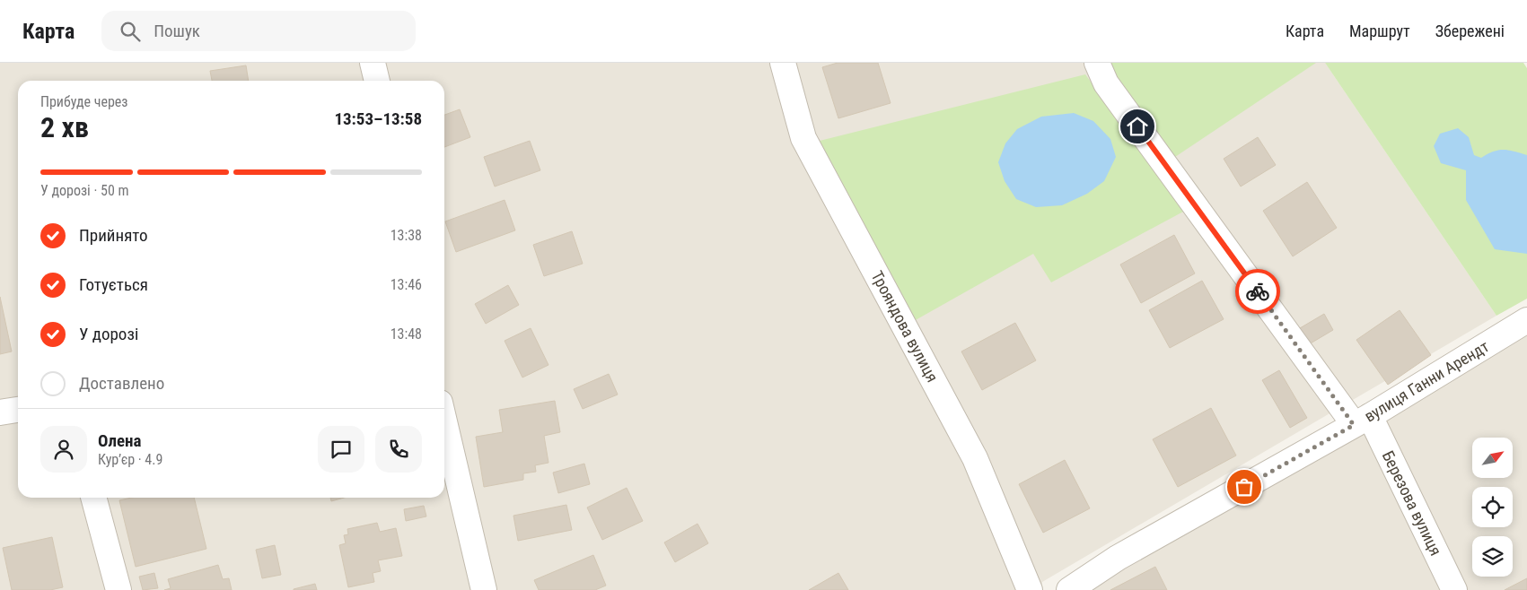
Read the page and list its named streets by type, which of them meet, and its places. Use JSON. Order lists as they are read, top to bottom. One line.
{"streets":{"street":["Трояндова вулиця","вулиця Ганни Арендт","Березова вулиця"]},"crossings":[["вулиця Ганни Арендт","Березова вулиця"]],"north":"top right","page":{"header":"Карта","search":"Пошук","nav":["Карта","Маршрут","Збережені"],"heading":["2 хв","Прибуде через","13:53–13:58"],"panel":["Олена","Кур’єр · 4.9"],"bar":"У дорозі · 50 m","list":[["Прийнято","13:38"],["Готується","13:46"],["У дорозі","13:48"],"Доставлено"]}}
